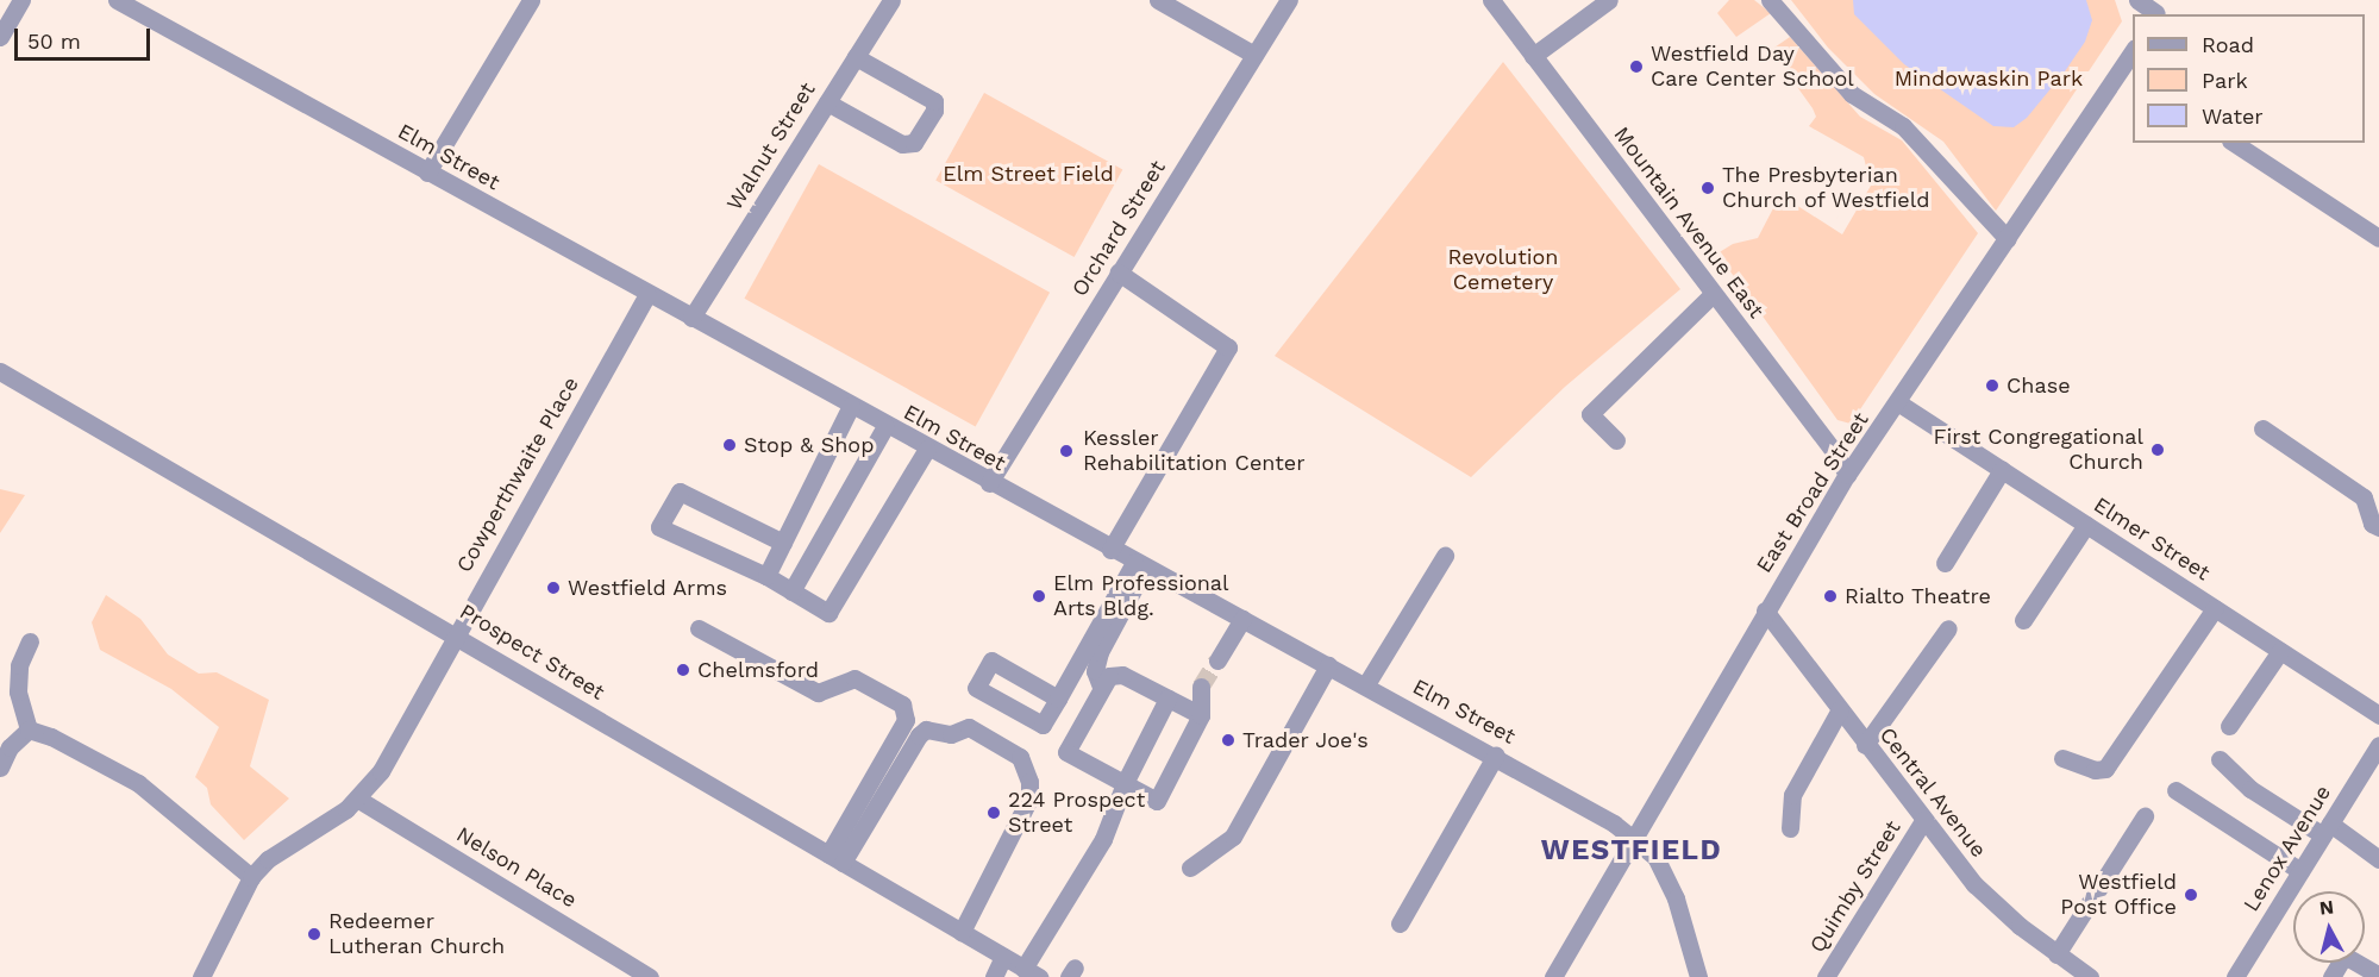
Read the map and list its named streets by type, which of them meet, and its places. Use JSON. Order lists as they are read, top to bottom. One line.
{"streets":{"street":["Walnut Street","Elm Street","Mountain Avenue East","Orchard Street","Cowperthwaite Place","East Broad Street","Elmer Street","Prospect Street","Central Avenue","Lenox Avenue","Nelson Place","Quimby Street"]},"crossings":[["Walnut Street","Elm Street"],["Elm Street","Orchard Street"],["Elm Street","Cowperthwaite Place"],["Elm Street","East Broad Street"],["Mountain Avenue East","East Broad Street"],["Cowperthwaite Place","Prospect Street"],["Cowperthwaite Place","Nelson Place"],["East Broad Street","Elmer Street"],["East Broad Street","Central Avenue"],["Central Avenue","Quimby Street"]],"districts":["WESTFIELD"],"parks":["Mindowaskin Park","Elm Street Field","Revolution Cemetery"],"places":["Westfield Day Care Center School","The Presbyterian Church of Westfield","Chase","Stop & Shop","First Congregational Church","Kessler Rehabilitation Center","Westfield Arms","Elm Professional Arts Bldg.","Rialto Theatre","Chelmsford","Trader Joe's","224 Prospect Street","Westfield Post Office","Redeemer Lutheran Church"],"legend":["Road","Park","Water"],"scale_bar":"50 m","north":"top"}
